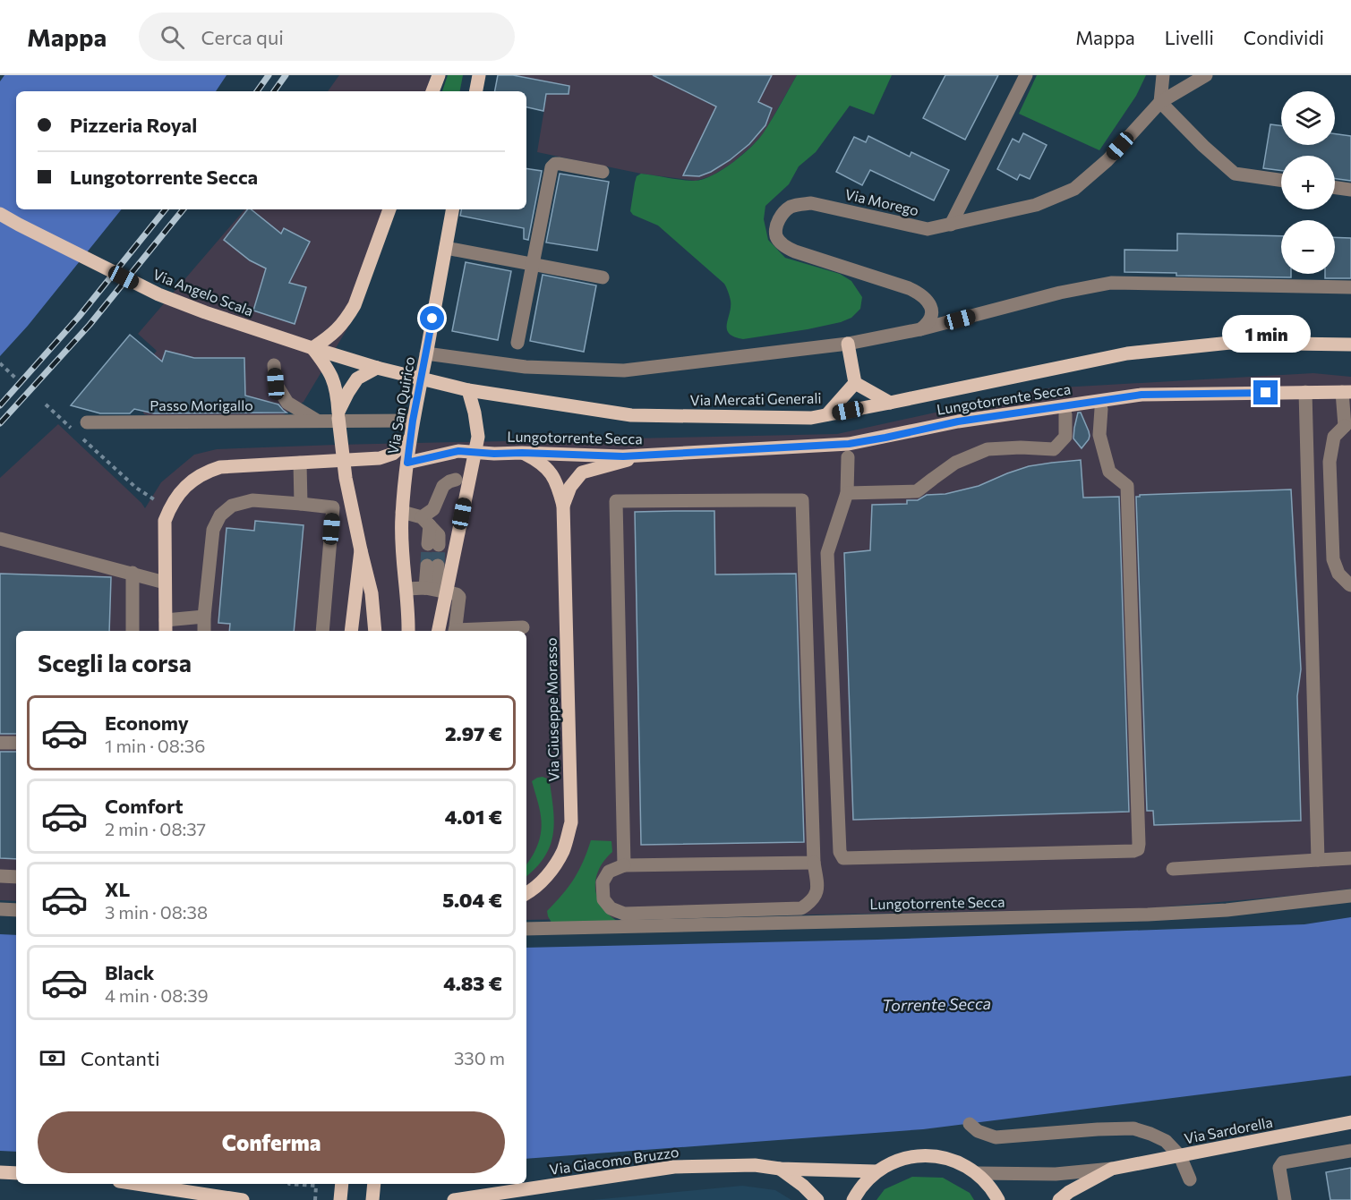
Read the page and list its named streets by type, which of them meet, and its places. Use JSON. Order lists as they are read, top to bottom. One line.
{"streets":{"main road":["Via Angelo Scala","Via Mercati Generali","Lungotorrente Secca","Via San Quirico","Via Giuseppe Morasso","Via Sardorella","Via Giacomo Bruzzo"],"street":["Via Morego","Passo Morigallo"]},"crossings":[["Via Angelo Scala","Via Mercati Generali"],["Lungotorrente Secca","Via San Quirico"],["Lungotorrente Secca","Via Giuseppe Morasso"],["Passo Morigallo","Via San Quirico"]],"water":["Torrente Secca"],"page":{"header":"Mappa","search":"Cerca qui","nav":["Mappa","Livelli","Condividi"],"map_buttons":["+","−"],"banner":["Pizzeria Royal","Lungotorrente Secca"],"bubble":"1 min","heading":"Scegli la corsa","list":[{"name":"Economy","note":"1 min · 08:36","value":"2.97 €"},{"name":"Comfort","note":"2 min · 08:37","value":"4.01 €"},{"name":"XL","note":"3 min · 08:38","value":"5.04 €"},{"name":"Black","note":"4 min · 08:39","value":"4.83 €"}],"pay":["Contanti","330 m"],"buttons":"Conferma"}}
